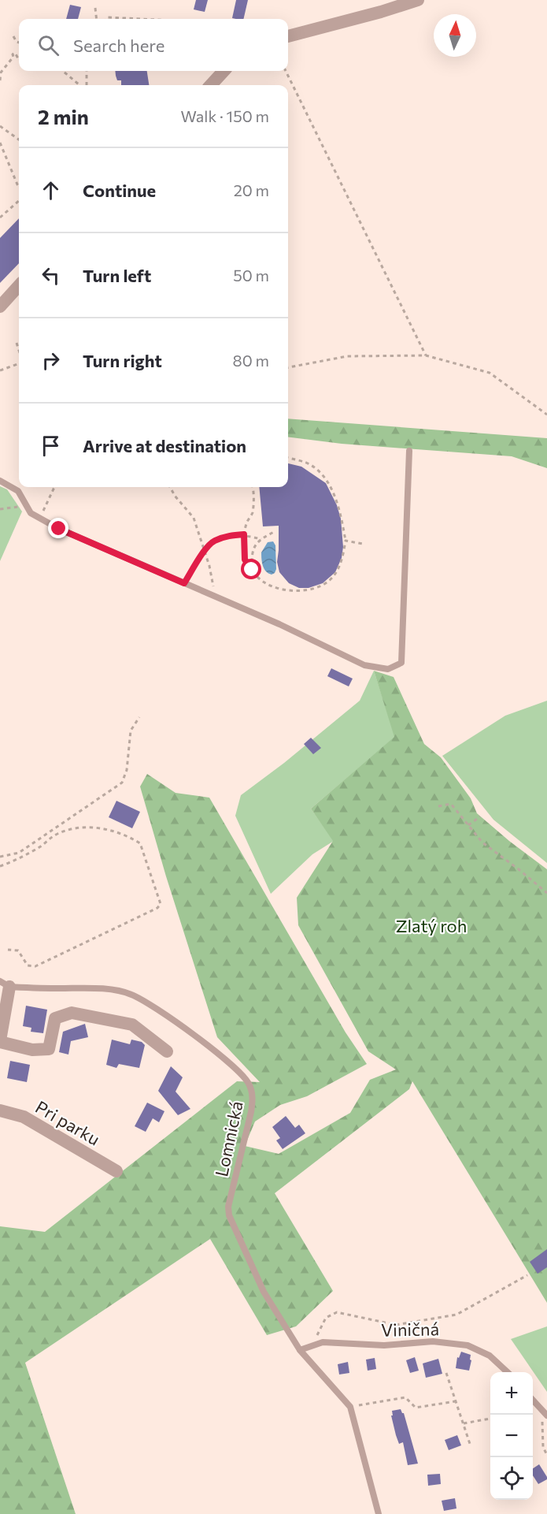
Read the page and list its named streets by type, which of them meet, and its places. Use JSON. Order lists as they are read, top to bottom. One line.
{"streets":{"street":["Pri parku"],"lane":["Lomnická","Viničná"]},"crossings":[["Lomnická","Viničná"]],"parks":["Zlatý roh"],"north":"top","page":{"search":"Search here","heading":["2 min","Walk · 150 m"],"list":[["Continue","20 m"],["Turn left","50 m"],["Turn right","80 m"],"Arrive at destination"],"map_buttons":["+","−"]}}
